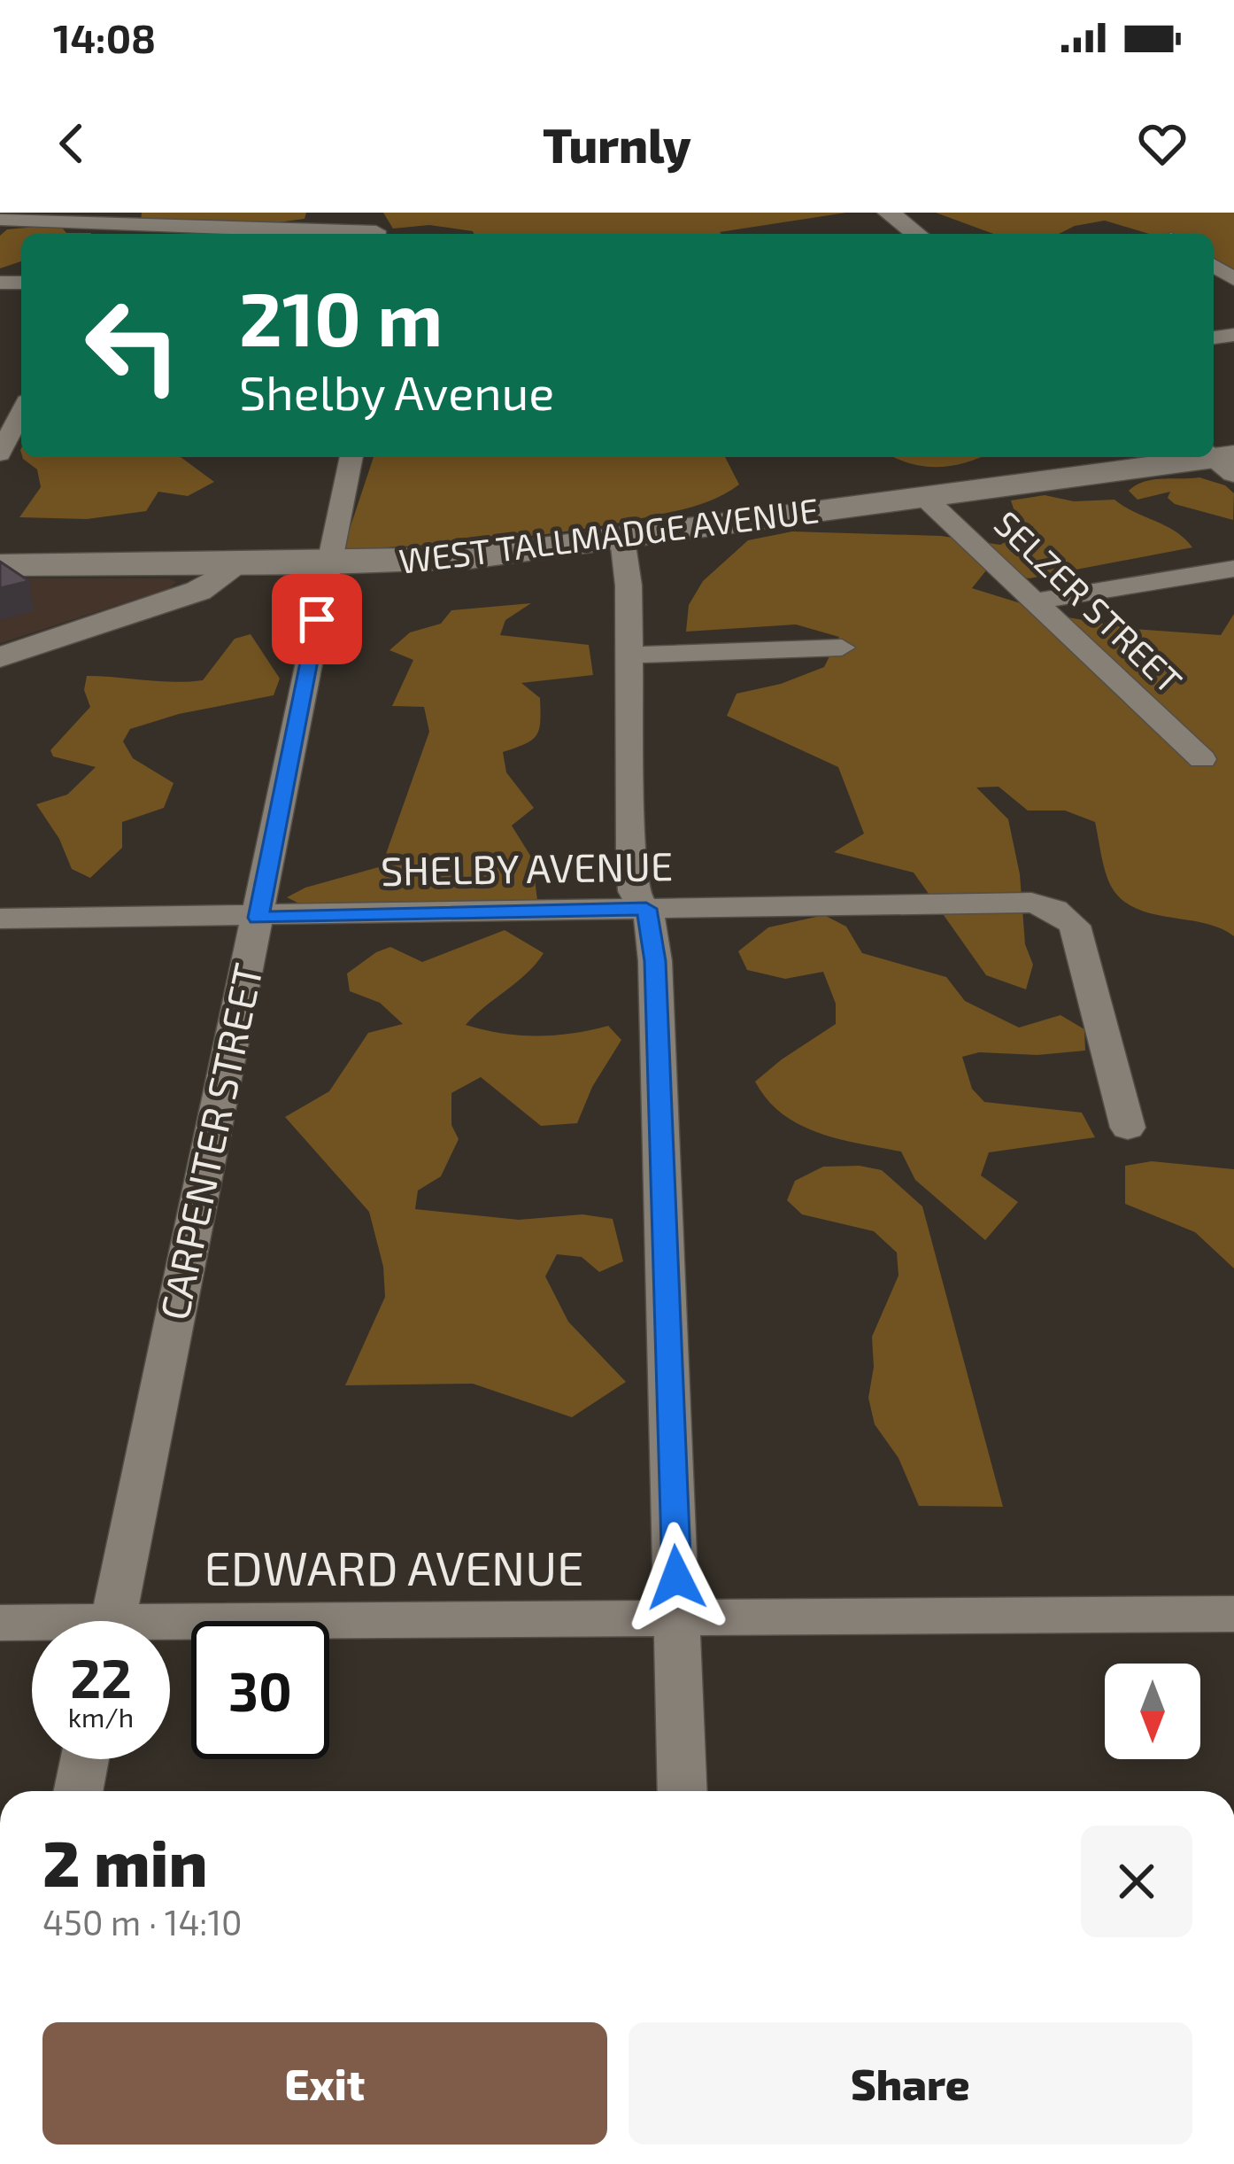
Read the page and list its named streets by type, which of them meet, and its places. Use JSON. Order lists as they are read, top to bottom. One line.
{"streets":{"main road":["WEST TALLMADGE AVENUE"],"street":["SELZER STREET","SHELBY AVENUE","CARPENTER STREET","EDWARD AVENUE"]},"crossings":[["WEST TALLMADGE AVENUE","SELZER STREET"],["WEST TALLMADGE AVENUE","CARPENTER STREET"],["SHELBY AVENUE","CARPENTER STREET"]],"north":"bottom","page":{"status":"14:08","header":"Turnly","turn":["210 m","Shelby Avenue"],"speed":"22 km/h","limit":"30","heading":["2 min","450 m · 14:10"],"buttons":["Exit","Share"]}}
